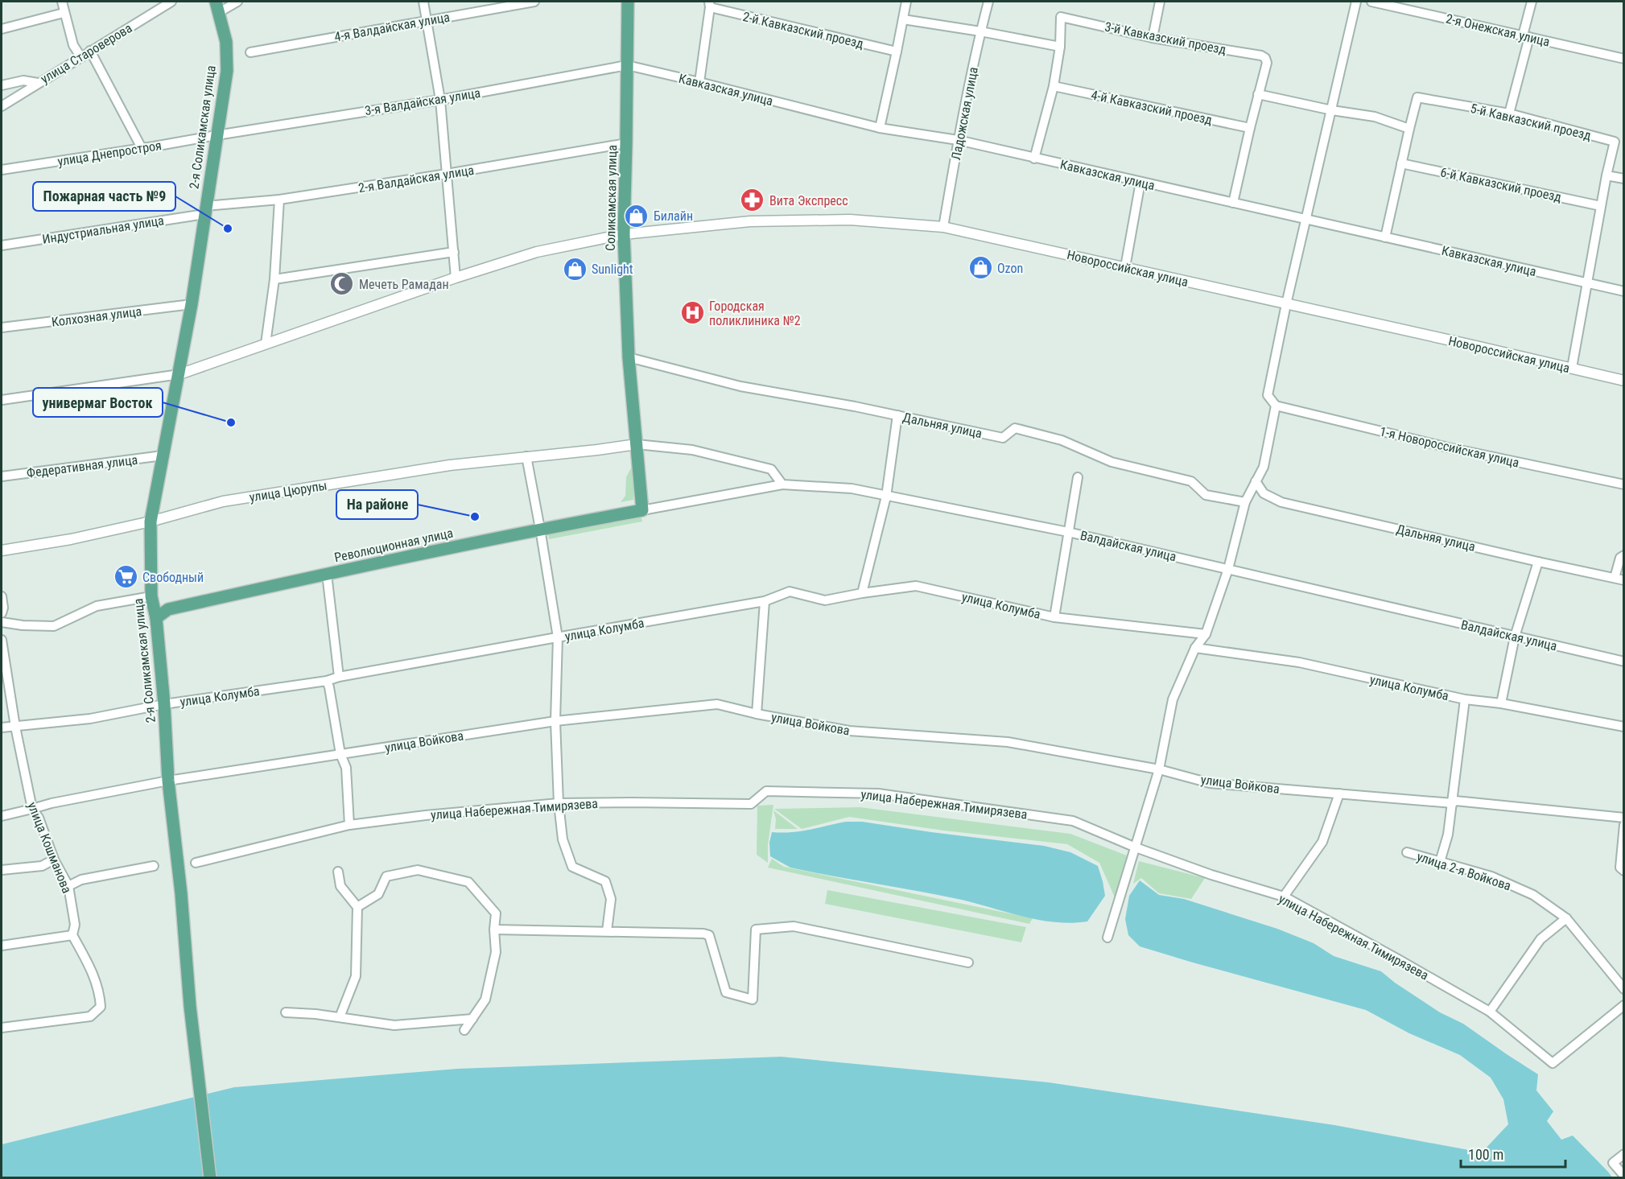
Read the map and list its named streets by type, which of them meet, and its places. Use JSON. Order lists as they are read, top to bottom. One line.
{"streets":{"main road":["2-я Соликамская улица","Соликамская улица","Революционная улица"],"street":["4-я Валдайская улица","2-й Кавказский проезд","2-я Онежская улица","3-й Кавказский проезд","улица Староверова","Кавказская улица","3-я Валдайская улица","4-й Кавказский проезд","Ладожская улица","5-й Кавказский проезд","улица Днепростроя","2-я Валдайская улица","6-й Кавказский проезд","Индустриальная улица","Новороссийская улица","Колхозная улица","Дальняя улица","1-я Новороссийская улица","Федеративная улица","улица Цюрупы","Валдайская улица","улица Колумба","улица Войкова","улица Набережная Тимирязева","улица Кошманова","улица 2-я Войкова"]},"crossings":[["3-й Кавказский проезд","Кавказская улица"],["3-й Кавказский проезд","4-й Кавказский проезд"],["Кавказская улица","3-я Валдайская улица"],["Кавказская улица","Ладожская улица"],["Кавказская улица","5-й Кавказский проезд"],["Кавказская улица","Соликамская улица"],["3-я Валдайская улица","2-я Соликамская улица"],["3-я Валдайская улица","улица Днепростроя"],["3-я Валдайская улица","Соликамская улица"],["Ладожская улица","Новороссийская улица"],["5-й Кавказский проезд","6-й Кавказский проезд"],["5-й Кавказский проезд","Новороссийская улица"],["2-я Соликамская улица","улица Днепростроя"],["2-я Соликамская улица","2-я Валдайская улица"],["2-я Соликамская улица","Индустриальная улица"],["2-я Соликамская улица","Новороссийская улица"],["2-я Соликамская улица","Колхозная улица"],["2-я Соликамская улица","Федеративная улица"],["2-я Соликамская улица","улица Цюрупы"],["2-я Соликамская улица","Революционная улица"],["2-я Соликамская улица","улица Колумба"],["2-я Соликамская улица","улица Войкова"],["2-я Валдайская улица","Соликамская улица"],["2-я Валдайская улица","Индустриальная улица"],["Соликамская улица","Новороссийская улица"],["Соликамская улица","Дальняя улица"],["Соликамская улица","улица Цюрупы"],["Соликамская улица","Революционная улица"],["Революционная улица","Валдайская улица"],["улица Колумба","улица Кошманова"],["улица Войкова","улица Кошманова"]],"places":{"pharmacy":["Вита Экспресс"],"shop":["Билайн","Ozon","Sunlight"],"other":["Пожарная часть №9","универмаг Восток","На районе"],"mosque":["Мечеть Рамадан"],"hospital":["Городская поликлиника №2"],"supermarket":["Свободный"]},"scale_bar":"100 m"}
